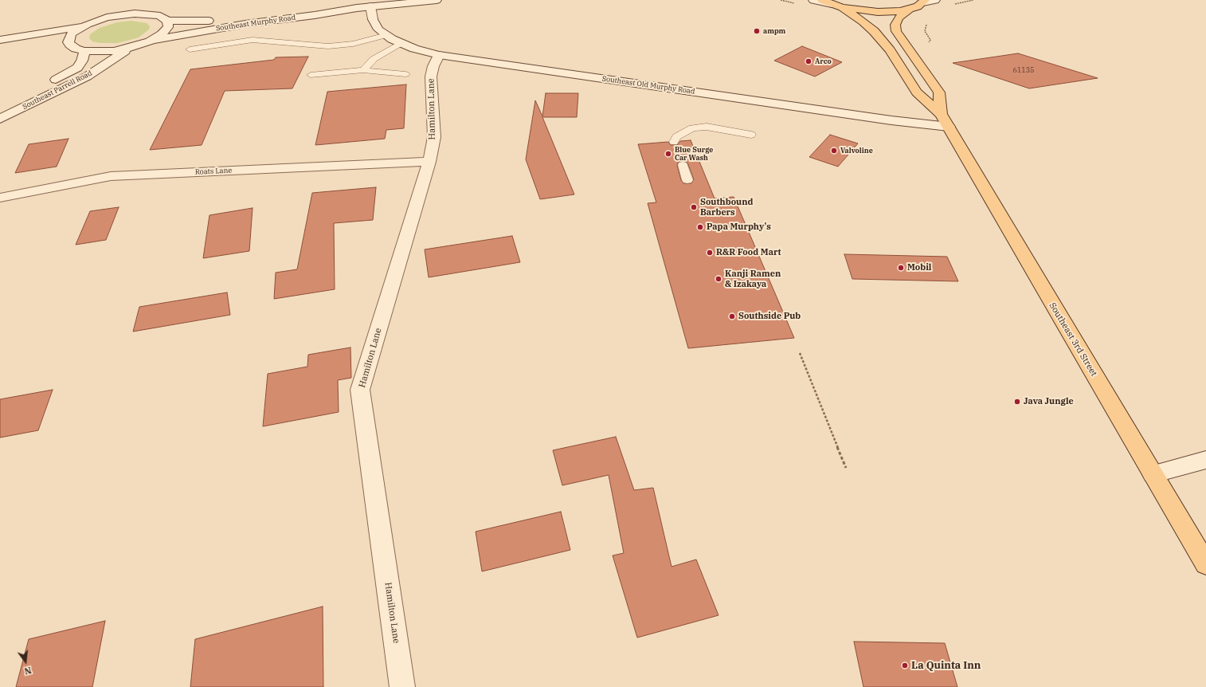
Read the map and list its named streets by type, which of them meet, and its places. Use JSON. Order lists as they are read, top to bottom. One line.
{"streets":{"main road":["Southeast 3rd Street"],"street":["Southeast Murphy Road","Southeast Old Murphy Road","Southeast Parrell Road","Hamilton Lane","Roats Lane"]},"crossings":[["Southeast Murphy Road","Southeast Old Murphy Road"],["Southeast Old Murphy Road","Hamilton Lane"],["Southeast Old Murphy Road","Southeast 3rd Street"],["Hamilton Lane","Roats Lane"]],"places":["ampm","Arco","Valvoline","Blue Surge Car Wash","Southbound Barbers","Papa Murphy's","R&R Food Mart","Mobil","Kanji Ramen & Izakaya","Southside Pub","Java Jungle","La Quinta Inn"],"house_numbers":["61135"],"north":"bottom"}
